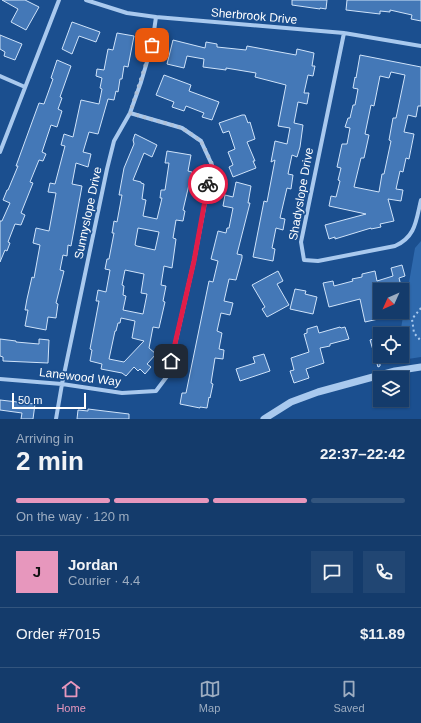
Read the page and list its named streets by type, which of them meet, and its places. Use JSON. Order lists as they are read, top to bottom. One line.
{"streets":{"street":["Sherbrook Drive","Shadyslope Drive","Sunnyslope Drive","Lanewood Way"]},"crossings":[["Sherbrook Drive","Shadyslope Drive"],["Sherbrook Drive","Sunnyslope Drive"],["Sunnyslope Drive","Lanewood Way"]],"scale_bar":"50 m","north":"bottom left","page":{"scale":"50 m","heading":["2 min","Arriving in","22:37–22:42"],"panel":["Jordan","Courier · 4.4","Order #7015","$11.89"],"bar":"On the way · 120 m","round":"J","tabs":["Home","Map","Saved"]}}
